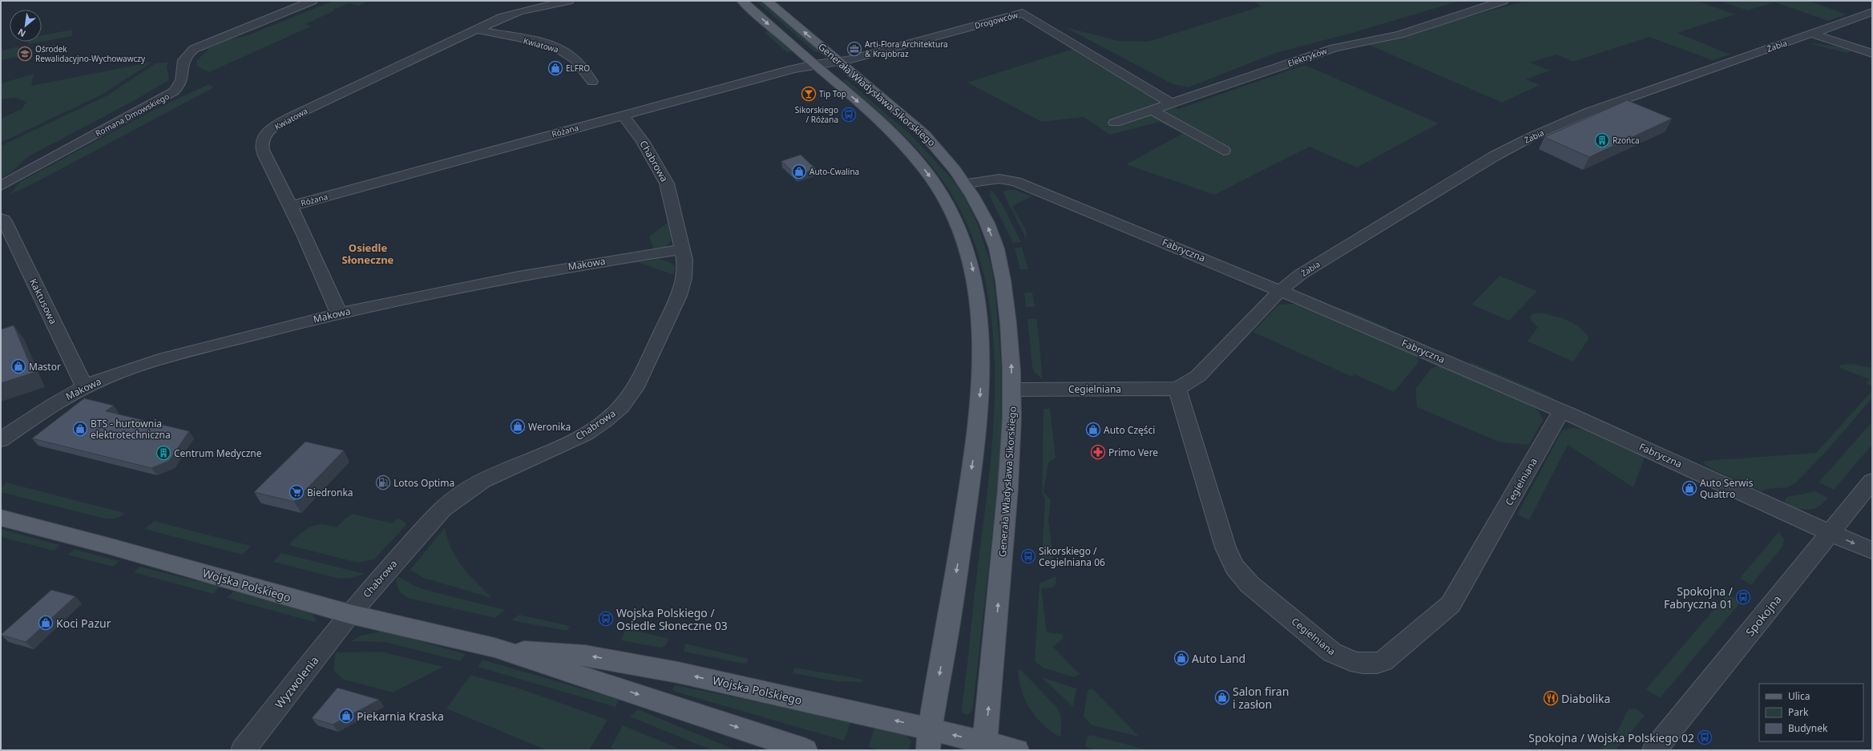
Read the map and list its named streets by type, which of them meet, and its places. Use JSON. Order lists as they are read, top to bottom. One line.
{"streets":{"main road":["Generała Władysława Sikorskiego","Wojska Polskiego"],"street":["Drogowców","Kwiatowa","Żabia","Elektryków","Romana Dmowskiego","Różana","Chabrowa","Fabryczna","Makowa","Kaktusowa","Cegielniana","Spokojna","Wyzwolenia"]},"crossings":[["Drogowców","Elektryków"],["Drogowców","Generała Władysława Sikorskiego"],["Drogowców","Różana"],["Kwiatowa","Różana"],["Kwiatowa","Makowa"],["Żabia","Fabryczna"],["Generała Władysława Sikorskiego","Różana"],["Generała Władysława Sikorskiego","Fabryczna"],["Generała Władysława Sikorskiego","Cegielniana"],["Generała Władysława Sikorskiego","Wojska Polskiego"],["Różana","Chabrowa"],["Chabrowa","Makowa"],["Chabrowa","Wojska Polskiego"],["Chabrowa","Wyzwolenia"],["Fabryczna","Cegielniana"],["Fabryczna","Spokojna"],["Makowa","Kaktusowa"],["Wojska Polskiego","Wyzwolenia"]],"districts":["Osiedle Słoneczne"],"places":{"office":["Arti-Flora Architektura & Krajobraz"],"school or university":["Ośrodek Rewalidacyjno-Wychowawczy"],"shop":["ELFRO","Auto-Cwalina","Mastor","Weronika","BTS - hurtownia elektrotechniczna","Auto Części","Auto Serwis Quattro","Koci Pazur","Auto Land","Salon firan i zasłon","Piekarnia Kraska"],"bar":["Tip Top"],"bus stop":["Sikorskiego / Różana","Sikorskiego / Cegielniana 06","Spokojna / Fabryczna 01","Wojska Polskiego / Osiedle Słoneczne 03","Spokojna / Wojska Polskiego 02"],"building":["Rzońca","Centrum Medyczne"],"pharmacy":["Primo Vere"],"fuel station":["Lotos Optima"],"supermarket":["Biedronka"],"restaurant":["Diabolika"]},"legend":["Ulica","Park","Budynek"],"north":"bottom left"}
